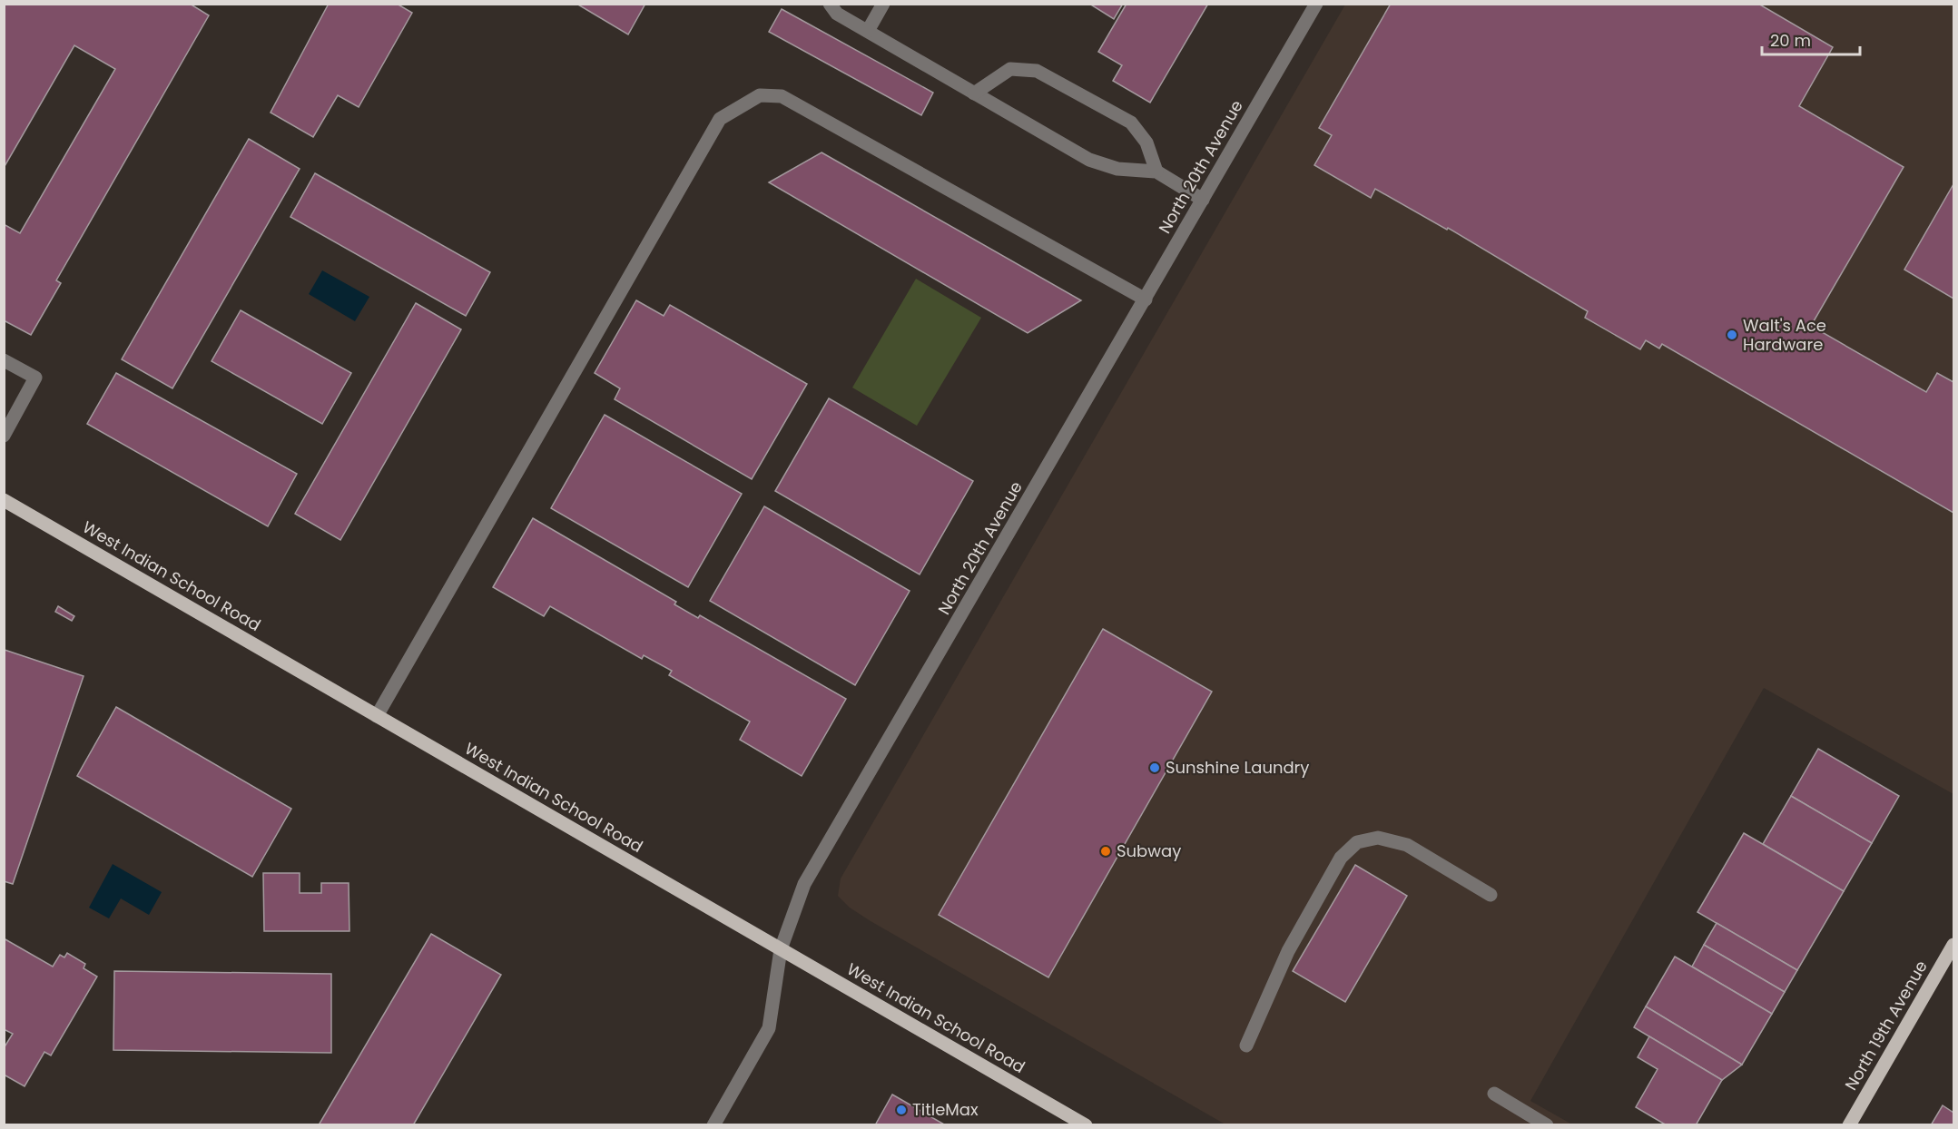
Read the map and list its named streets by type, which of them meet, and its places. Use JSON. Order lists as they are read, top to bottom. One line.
{"streets":{"main road":["West Indian School Road","North 19th Avenue"],"street":["North 20th Avenue"]},"crossings":[["North 20th Avenue","West Indian School Road"]],"places":["Walt's Ace Hardware","Sunshine Laundry","Subway","TitleMax"],"scale_bar":"20 m"}
